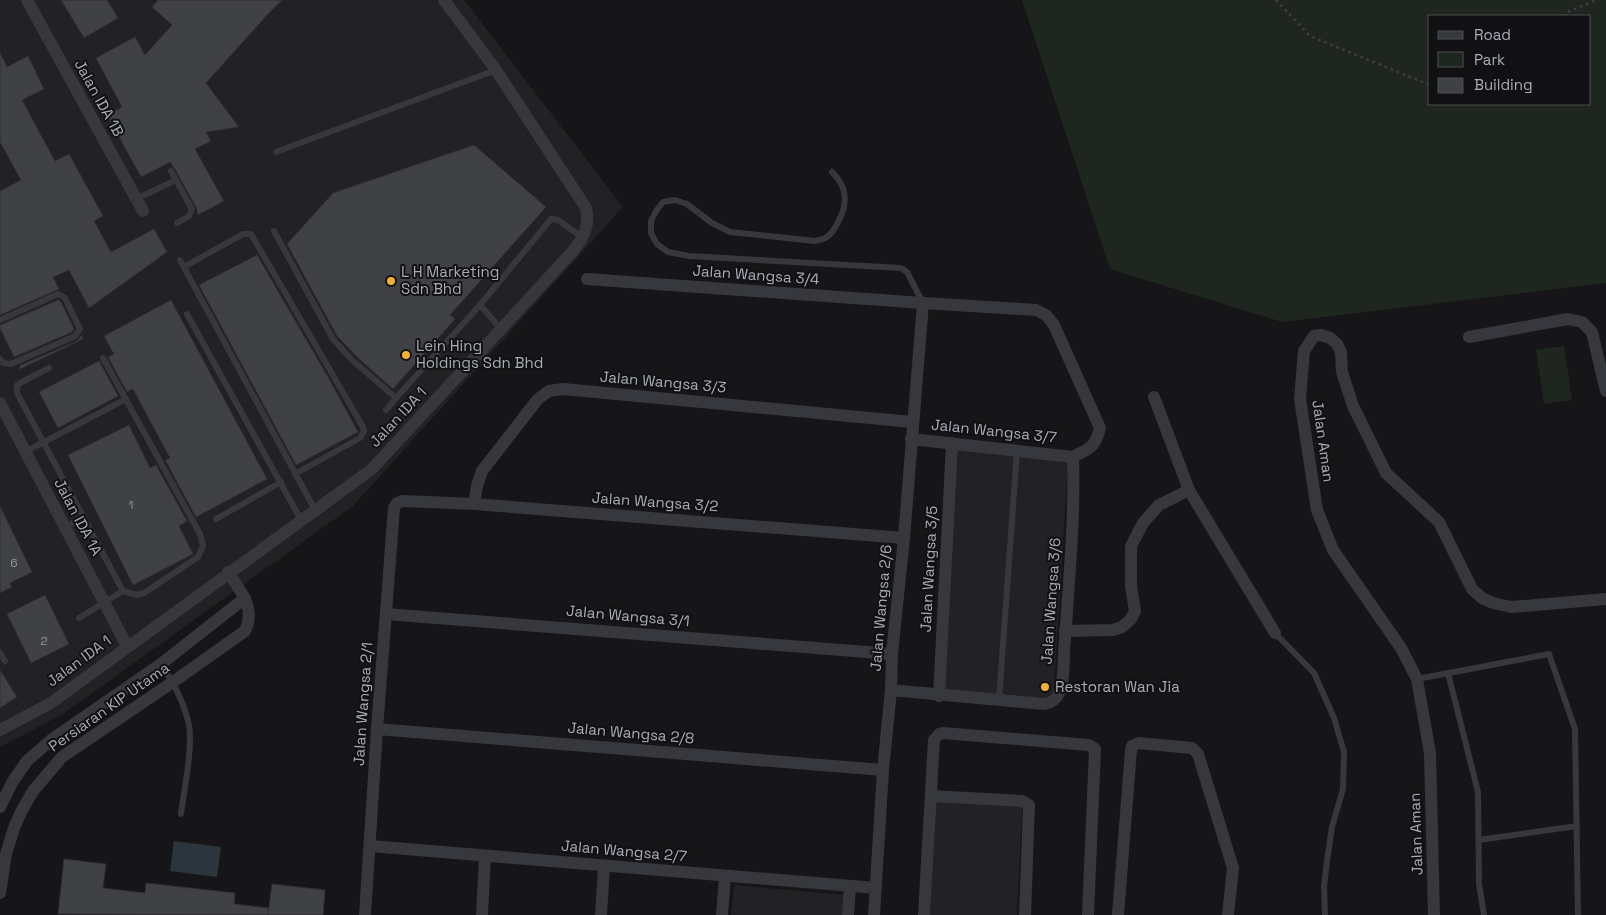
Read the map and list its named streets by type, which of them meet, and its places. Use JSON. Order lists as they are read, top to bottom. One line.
{"streets":{"street":["Jalan IDA 1B","Jalan Wangsa 3/4","Jalan Wangsa 3/3","Jalan IDA 1","Jalan Wangsa 3/7","Jalan Aman","Jalan Wangsa 3/2","Jalan IDA 1A","Jalan Wangsa 3/5","Jalan Wangsa 3/6","Jalan Wangsa 2/6","Jalan Wangsa 3/1","Jalan Wangsa 2/1","Persiaran KIP Utama","Jalan Wangsa 2/8","Jalan Wangsa 2/7"]},"crossings":[["Jalan Wangsa 3/4","Jalan Wangsa 3/7"],["Jalan Wangsa 3/4","Jalan Wangsa 3/6"],["Jalan Wangsa 3/4","Jalan Wangsa 2/6"],["Jalan Wangsa 3/3","Jalan Wangsa 3/2"],["Jalan Wangsa 3/3","Jalan Wangsa 2/6"],["Jalan IDA 1","Jalan IDA 1A"],["Jalan IDA 1","Persiaran KIP Utama"],["Jalan Wangsa 3/7","Jalan Wangsa 3/5"],["Jalan Wangsa 3/7","Jalan Wangsa 3/6"],["Jalan Wangsa 3/7","Jalan Wangsa 2/6"],["Jalan Wangsa 3/2","Jalan Wangsa 2/6"],["Jalan Wangsa 3/2","Jalan Wangsa 2/1"],["Jalan Wangsa 3/5","Jalan Wangsa 3/6"],["Jalan Wangsa 3/6","Jalan Wangsa 2/6"],["Jalan Wangsa 2/6","Jalan Wangsa 3/1"],["Jalan Wangsa 2/6","Jalan Wangsa 2/8"],["Jalan Wangsa 2/6","Jalan Wangsa 2/7"],["Jalan Wangsa 3/1","Jalan Wangsa 2/1"],["Jalan Wangsa 2/1","Jalan Wangsa 2/8"],["Jalan Wangsa 2/1","Jalan Wangsa 2/7"]],"places":["L H Marketing Sdn Bhd","Lein Hing Holdings Sdn Bhd","Restoran Wan Jia"],"house_numbers":["1","6","2"],"legend":["Road","Park","Building"]}
